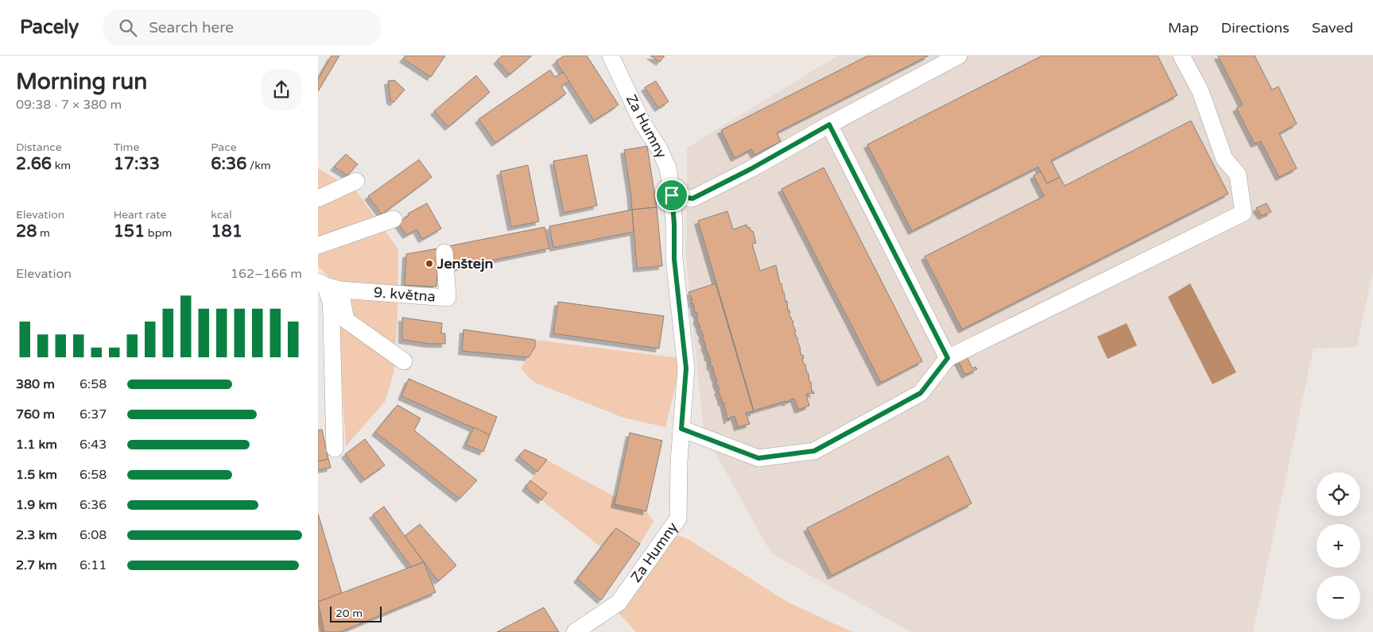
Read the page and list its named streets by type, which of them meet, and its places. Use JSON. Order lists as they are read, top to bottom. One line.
{"streets":{"street":["Za Humny","9. května"]},"places":["Jenštejn"],"scale_bar":"20 m","page":{"header":"Pacely","search":"Search here","nav":["Map","Directions","Saved"],"heading":["Morning run","09:38 · 7 × 380 m"],"stats":[["Distance","2.66 km"],["Time","17:33"],["Pace","6:36 /km"],["Elevation","28 m"],["Heart rate","151 bpm"],["kcal","181"]],"chart":["Elevation","162–166 m"],"list":[{"name":"380 m","note":"6:58"},{"name":"760 m","note":"6:37"},{"name":"1.1 km","note":"6:43"},{"name":"1.5 km","note":"6:58"},{"name":"1.9 km","note":"6:36"},{"name":"2.3 km","note":"6:08"},{"name":"2.7 km","note":"6:11"}],"map_buttons":["+","−"],"scale":"20 m"}}
